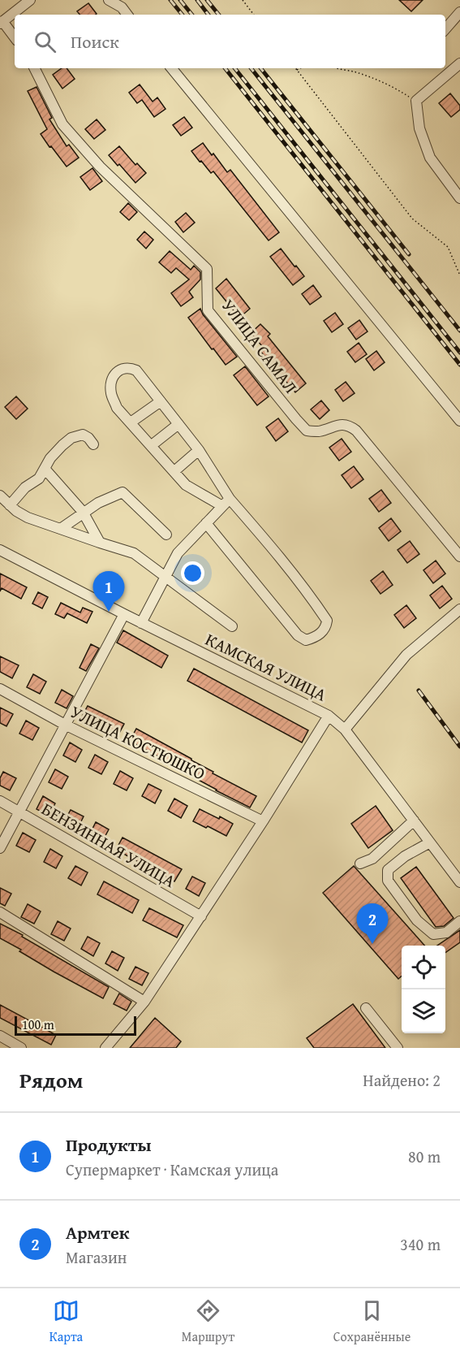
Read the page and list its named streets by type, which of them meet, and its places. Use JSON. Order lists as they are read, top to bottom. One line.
{"streets":{"street":["УЛИЦА САМАЛ","КАМСКАЯ УЛИЦА","УЛИЦА КОСТЮШКО","БЕНЗИННАЯ УЛИЦА"]},"scale_bar":"100 m","page":{"search":"Поиск","pins":["1","2"],"scale":"100 m","heading":["Рядом","Найдено: 2"],"list":[{"mark":"1","name":"Продукты","note":"Супермаркет · Камская улица","value":"80 m"},{"mark":"2","name":"Армтек","note":"Магазин","value":"340 m"}],"nav":["Карта","Маршрут","Сохранённые"]}}
